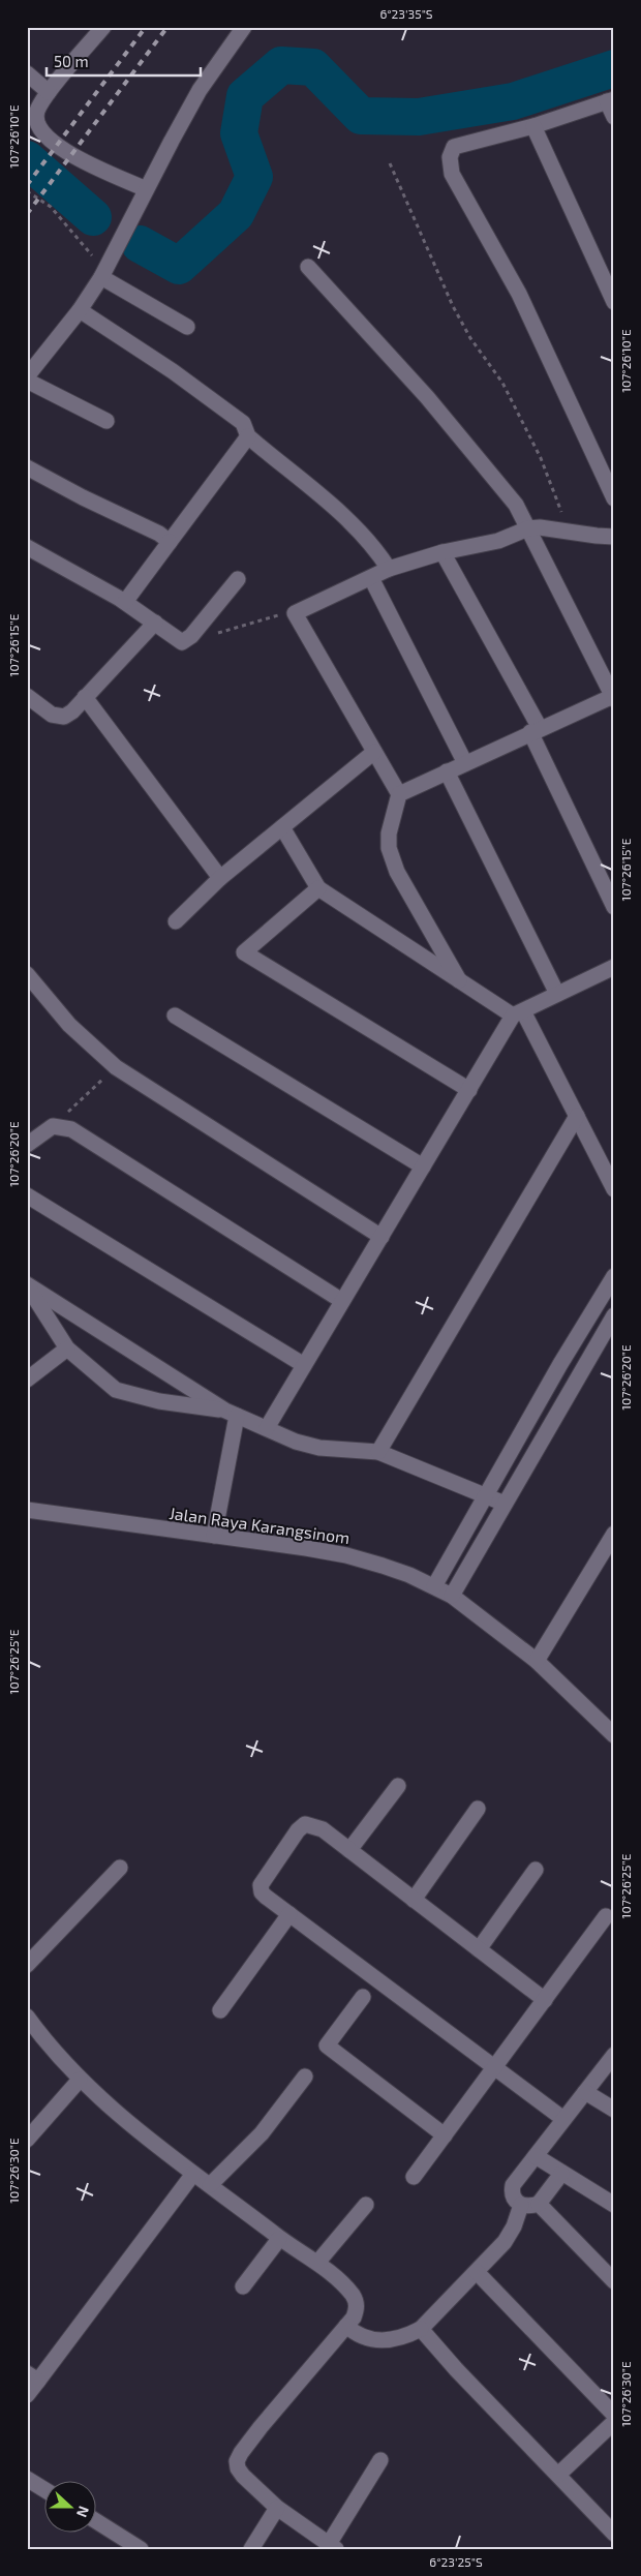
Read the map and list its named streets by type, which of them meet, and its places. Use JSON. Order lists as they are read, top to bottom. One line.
{"streets":{"street":["Jalan Raya Karangsinom"]},"scale_bar":"50 m","north":"right","coordinates":["6°23'35\"S","107°26'10\"E","107°26'15\"E","107°26'20\"E","107°26'25\"E","107°26'30\"E","6°23'25\"S"]}
